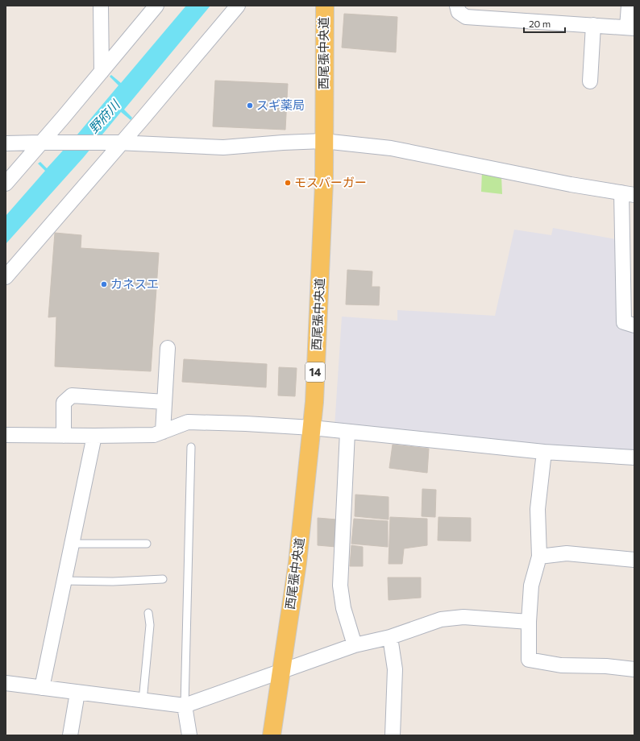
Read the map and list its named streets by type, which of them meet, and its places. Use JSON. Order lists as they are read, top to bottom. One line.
{"streets":{"main road":["西尾張中央道","14"]},"water":["野府川"],"places":["スギ薬局","モスバーガー","カネスエ"],"scale_bar":"20 m"}
